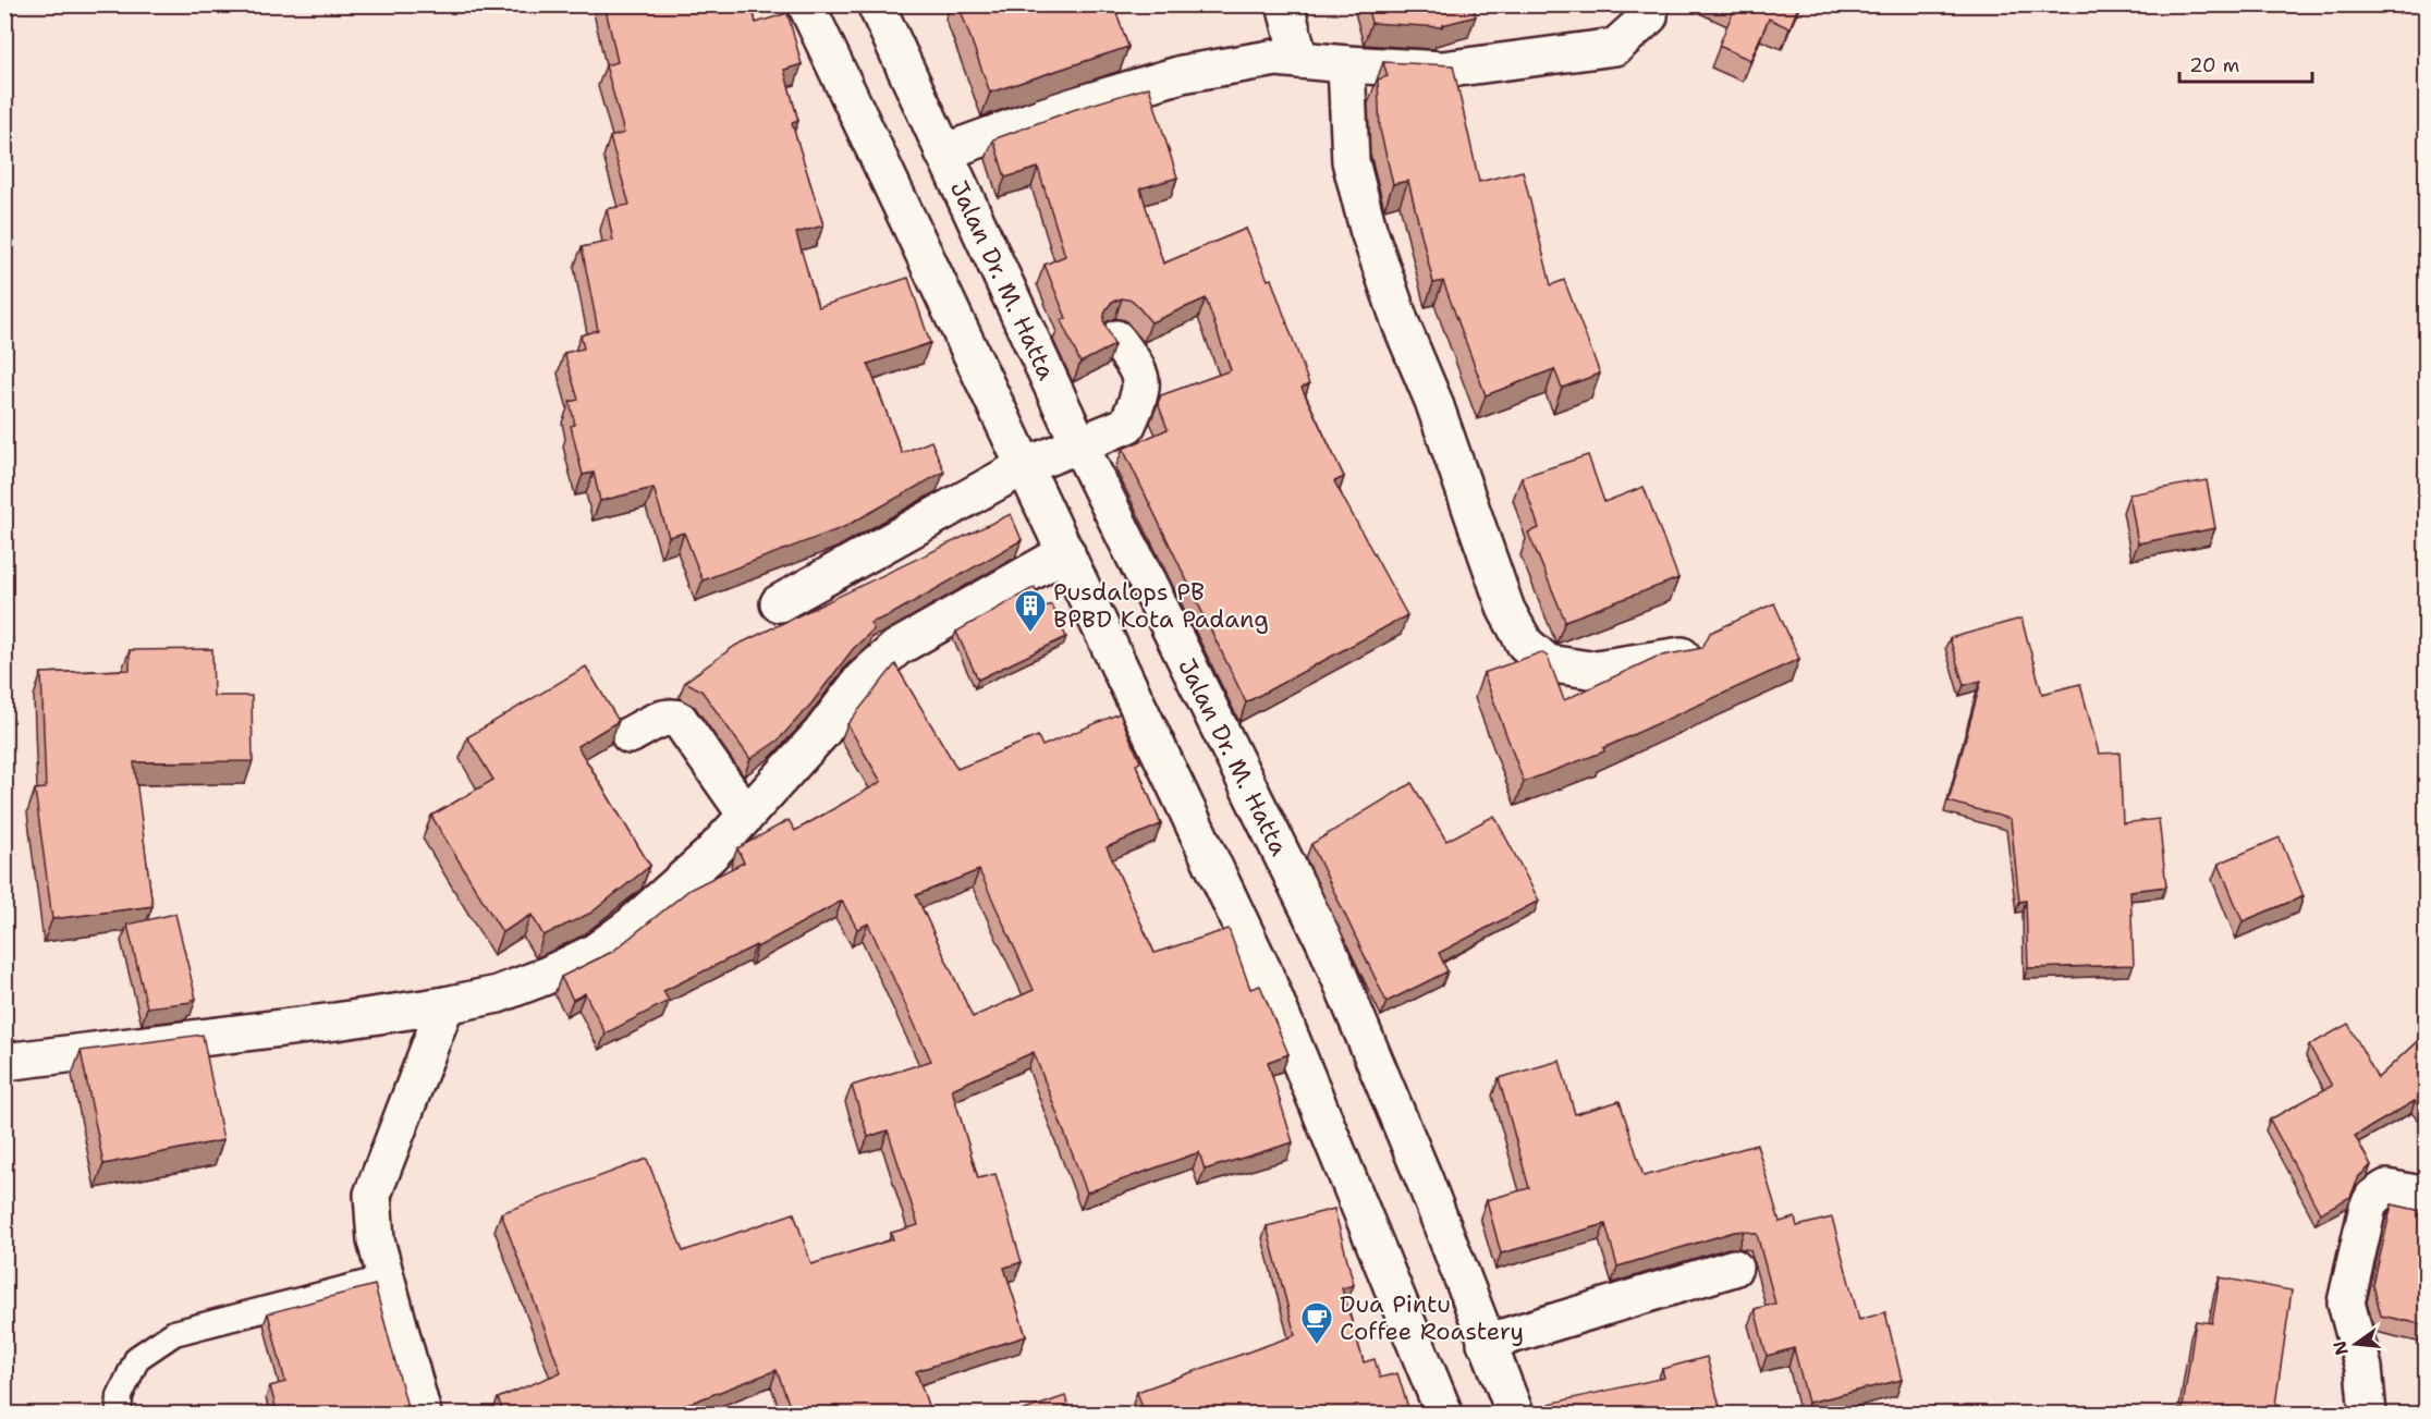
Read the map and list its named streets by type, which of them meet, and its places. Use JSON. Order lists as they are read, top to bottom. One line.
{"streets":{"street":["Jalan Dr. M. Hatta"]},"places":{"building":["Pusdalops PB BPBD Kota Padang"],"cafe":["Dua Pintu Coffee Roastery"]},"scale_bar":"20 m","north":"left"}
